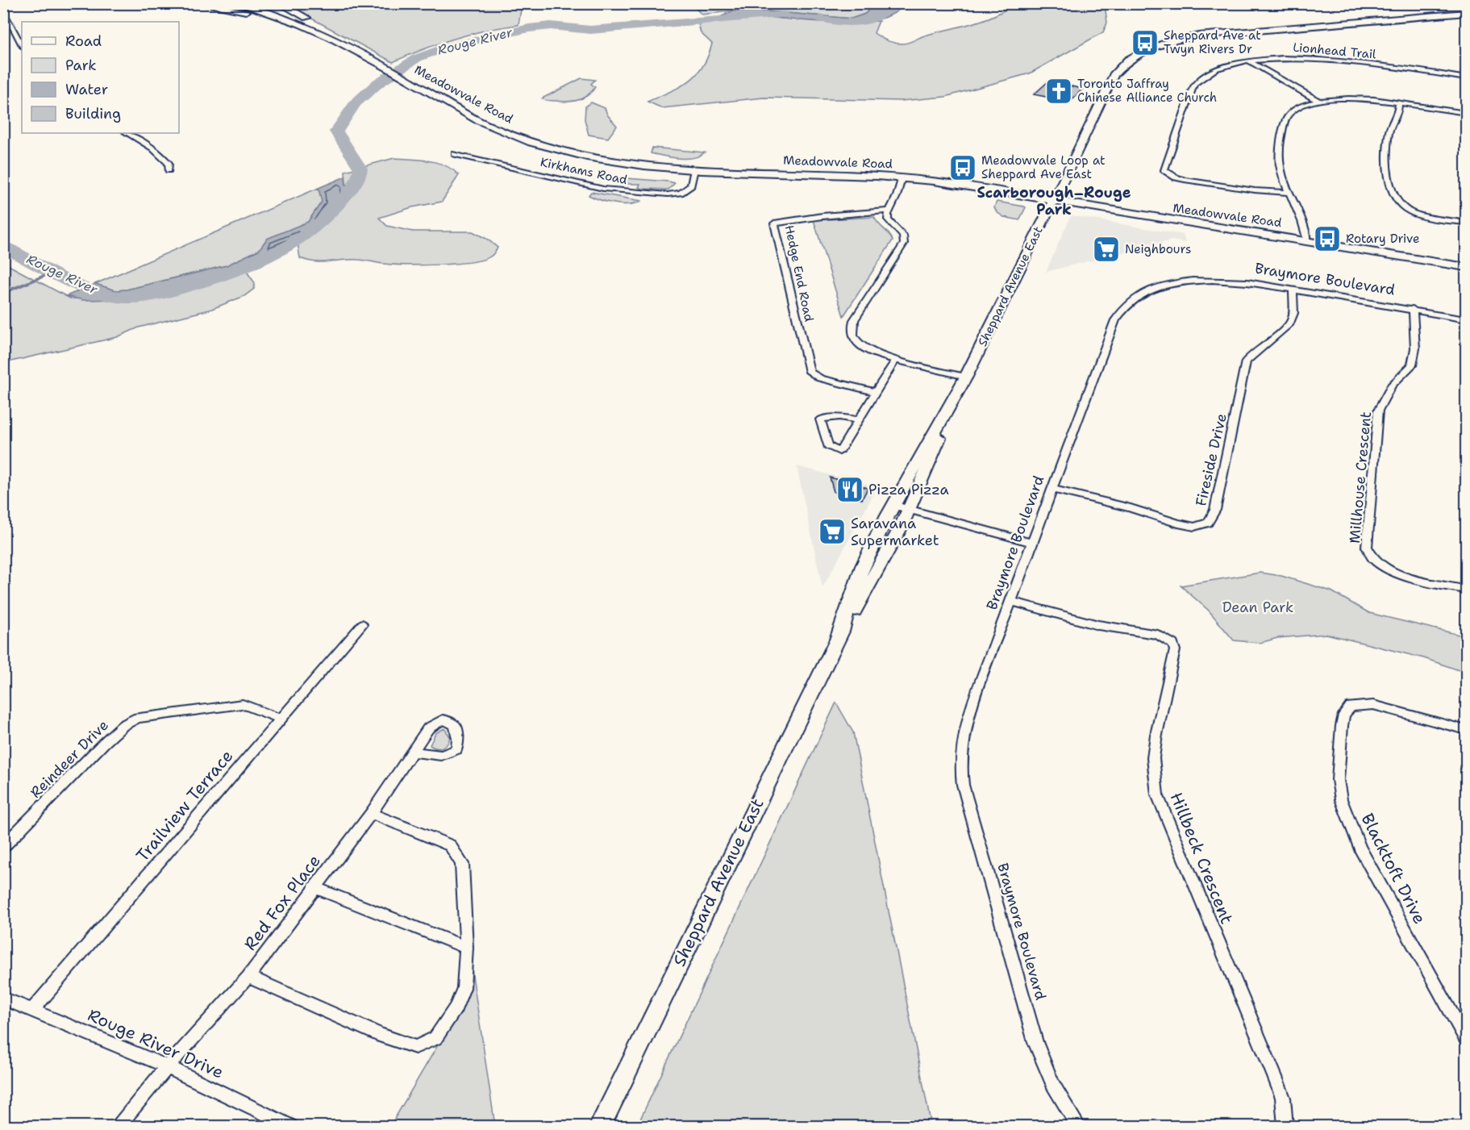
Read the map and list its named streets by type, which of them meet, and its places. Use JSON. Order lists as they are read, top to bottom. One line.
{"streets":{"main road":["Meadowvale Road","Sheppard Avenue East"],"street":["Lionhead Trail","Kirkhams Road","Hedge End Road","Braymore Boulevard","Fireside Drive","Millhouse Crescent","Reindeer Drive","Trailview Terrace","Hillbeck Crescent","Blacktoft Drive","Red Fox Place","Rouge River Drive"]},"crossings":[["Meadowvale Road","Kirkhams Road"],["Meadowvale Road","Sheppard Avenue East"],["Braymore Boulevard","Fireside Drive"],["Braymore Boulevard","Millhouse Crescent"],["Braymore Boulevard","Hillbeck Crescent"],["Reindeer Drive","Trailview Terrace"],["Trailview Terrace","Rouge River Drive"],["Red Fox Place","Rouge River Drive"]],"districts":["Scarborough–Rouge Park"],"water":["Rouge River"],"parks":["Dean Park"],"places":{"bus stop":["Sheppard Ave at Twyn Rivers Dr","Meadowvale Loop at Sheppard Ave East","Rotary Drive"],"church":["Toronto Jaffray Chinese Alliance Church"],"supermarket":["Neighbours","Saravana Supermarket"],"restaurant":["Pizza Pizza"]},"legend":["Road","Park","Water","Building"]}
